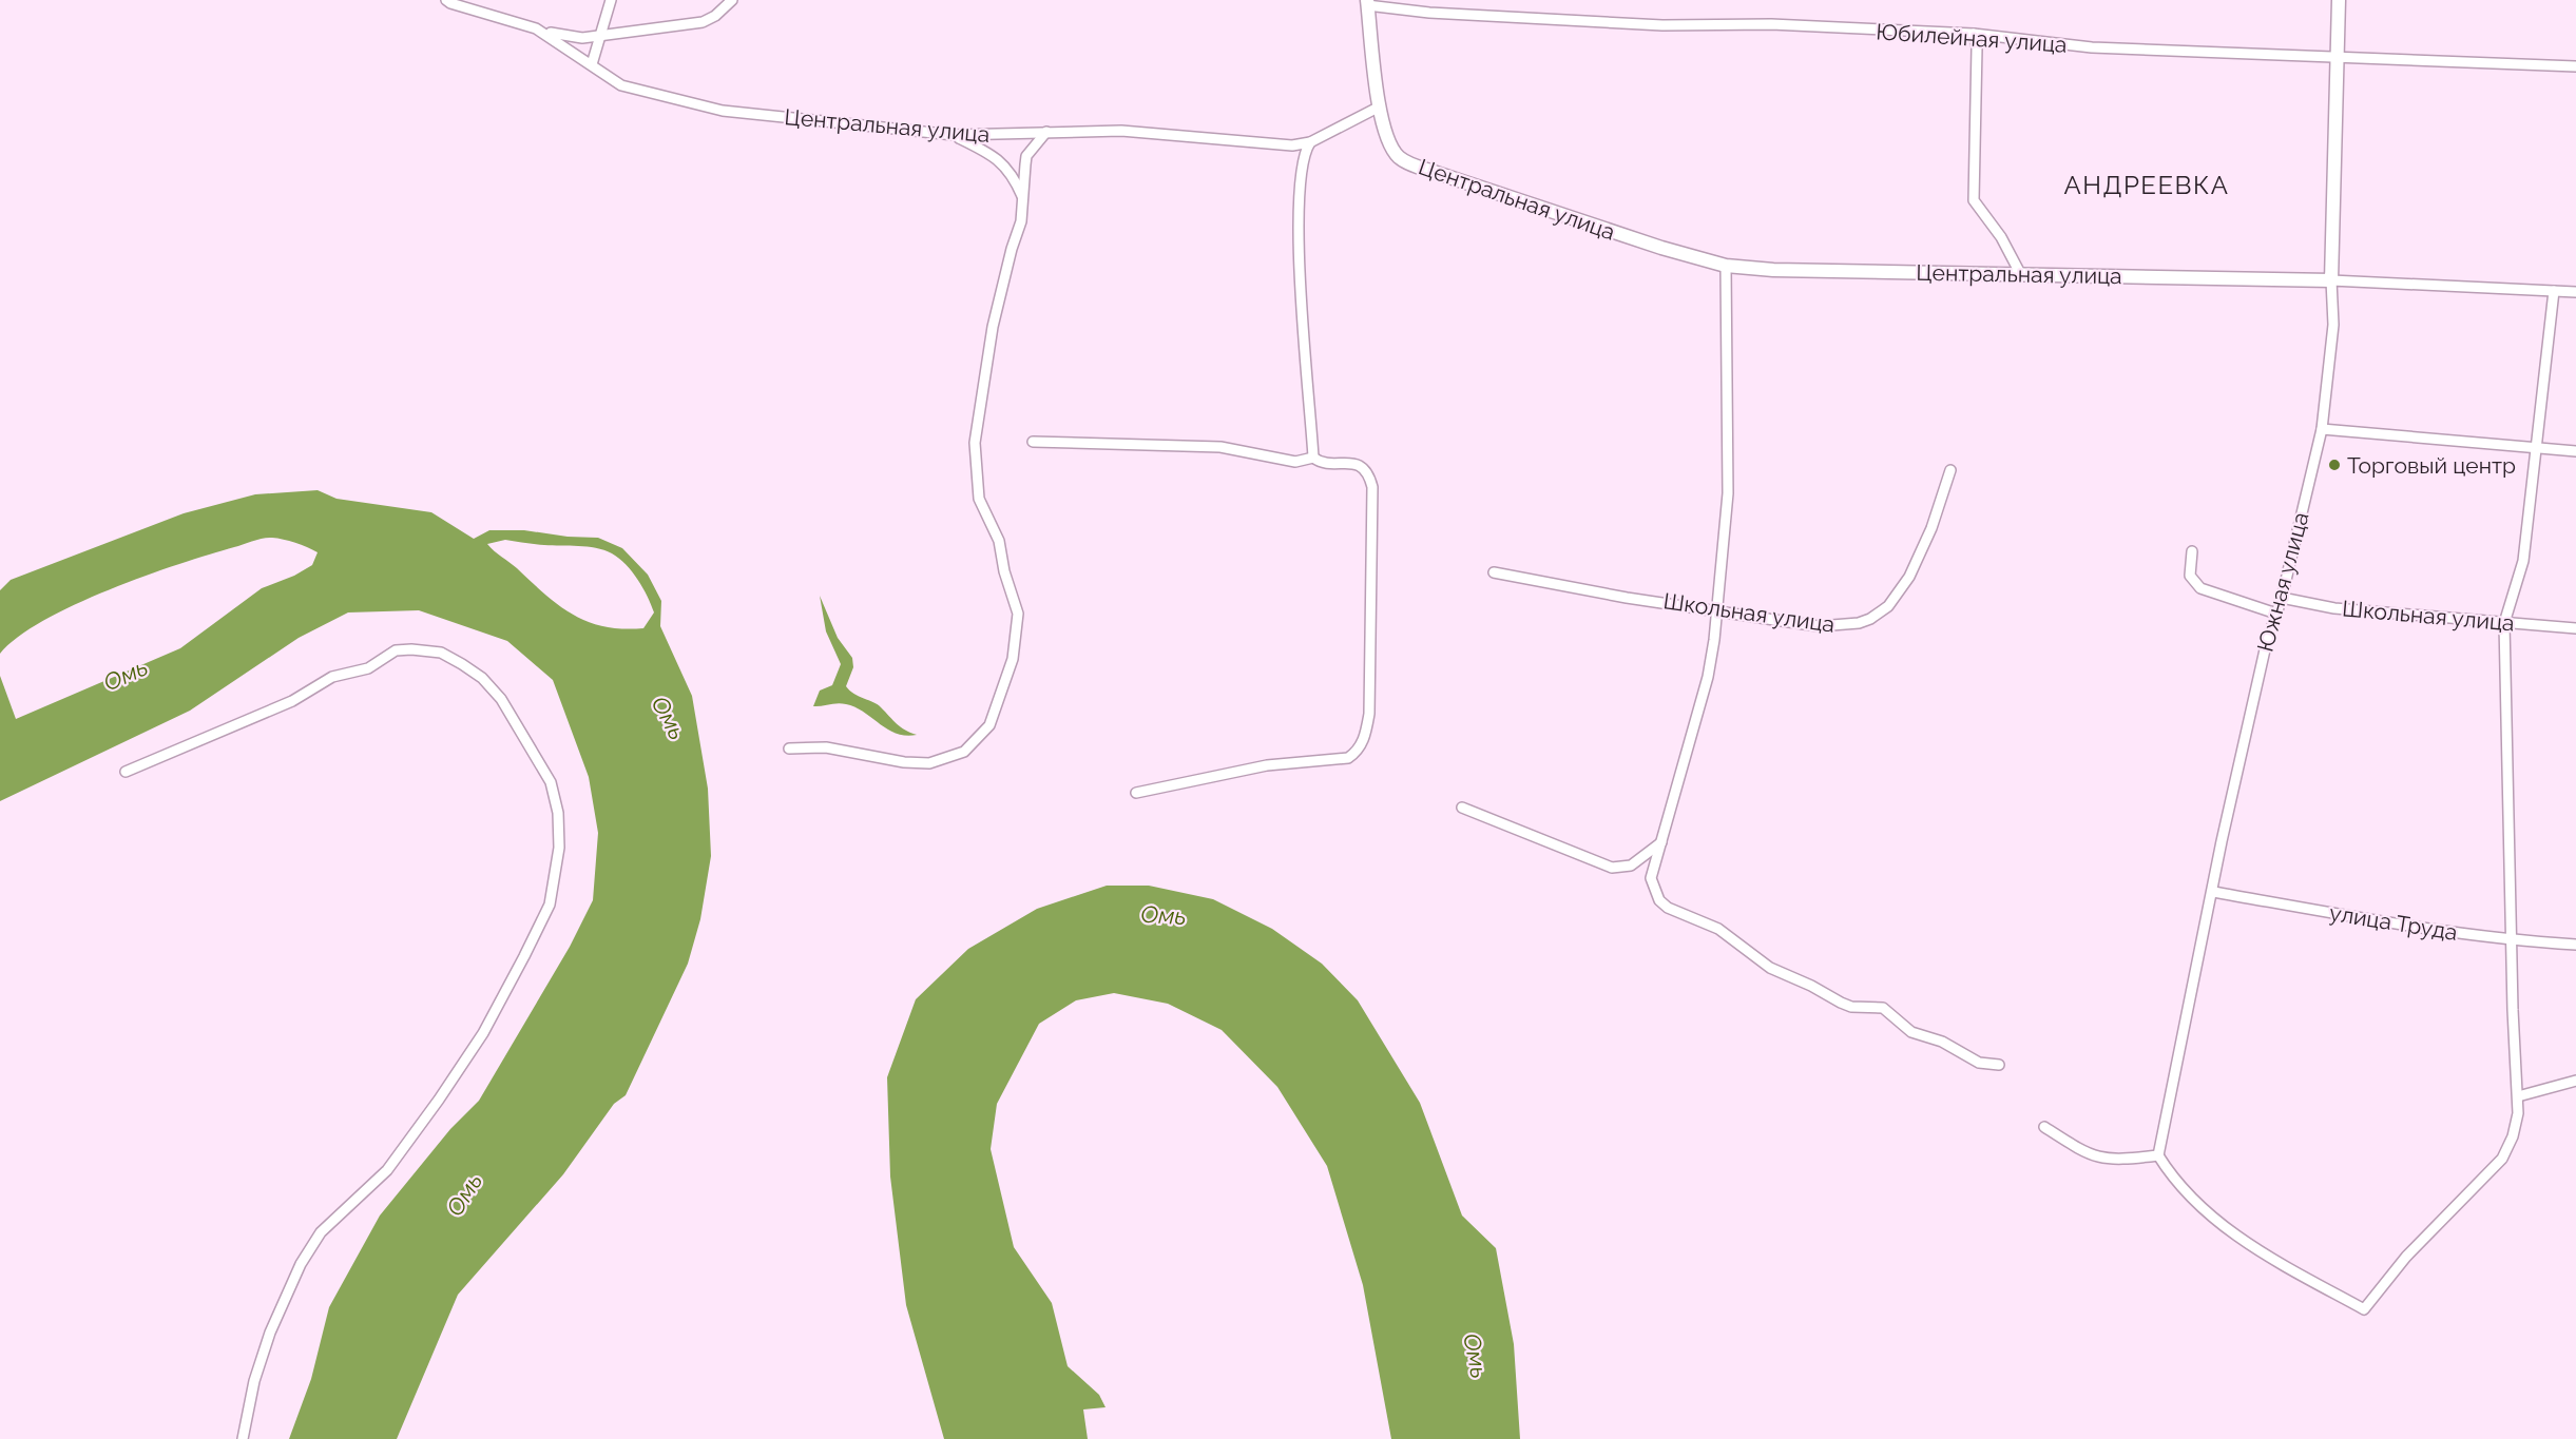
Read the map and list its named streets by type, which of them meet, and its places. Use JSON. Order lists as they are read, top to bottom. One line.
{"streets":{"street":["Юбилейная улица","Центральная улица","Южная улица","Школьная улица","улица Труда"]},"crossings":[["Юбилейная улица","Южная улица"],["Центральная улица","Южная улица"],["Южная улица","Школьная улица"],["Южная улица","улица Труда"]],"districts":["АНДРЕЕВКА"],"water":["Омь"],"places":["Торговый центр"]}
